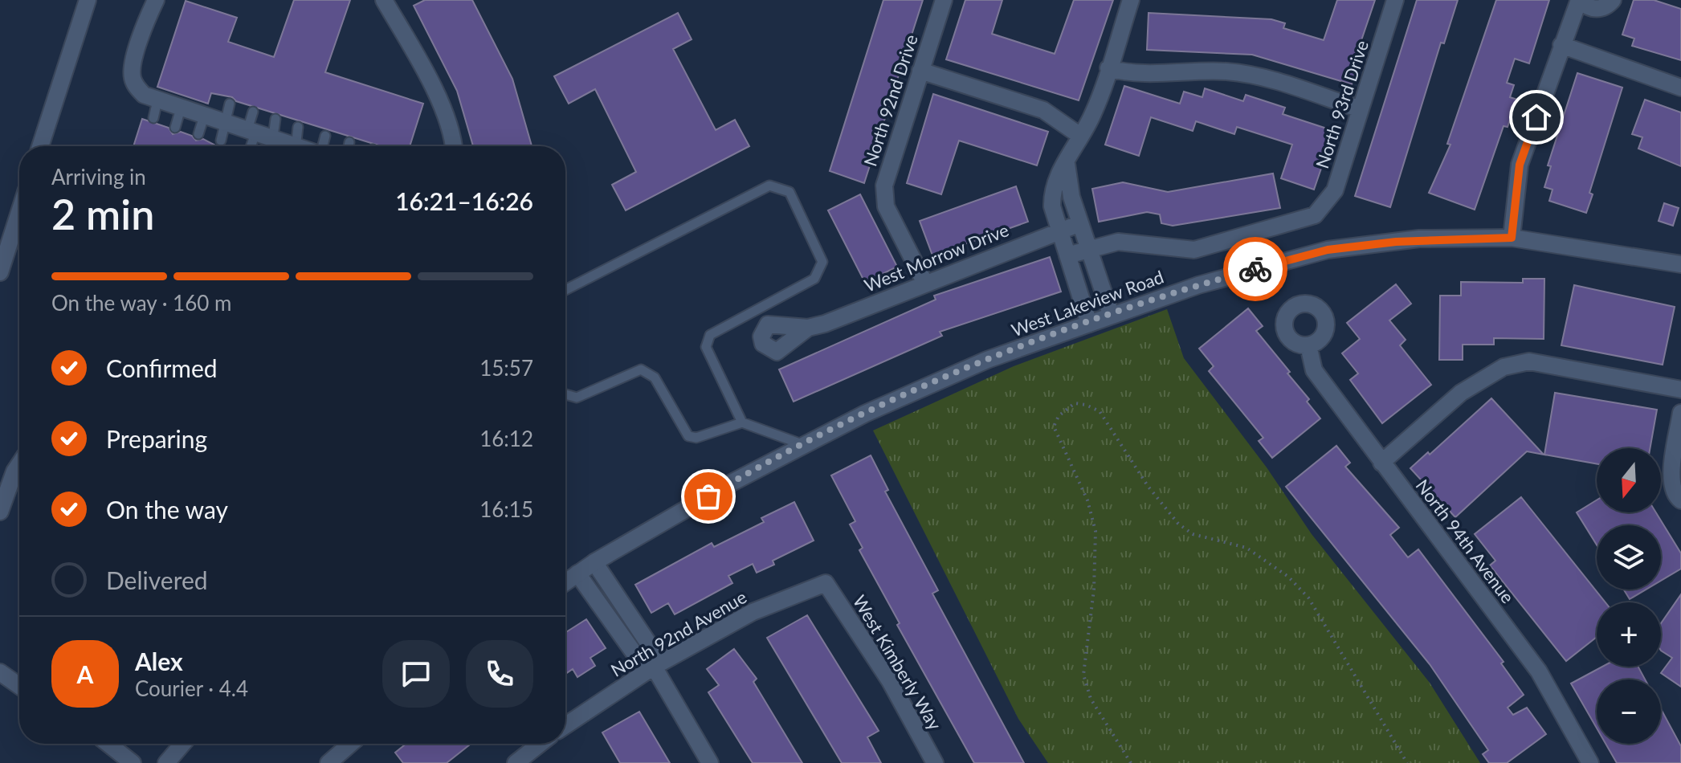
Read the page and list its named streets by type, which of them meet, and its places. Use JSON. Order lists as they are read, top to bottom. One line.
{"streets":{"street":["North 92nd Drive","North 93rd Drive","West Morrow Drive","West Lakeview Road","North 94th Avenue","North 92nd Avenue","West Kimberly Way"]},"crossings":[["North 92nd Drive","West Morrow Drive"],["North 92nd Avenue","West Kimberly Way"]],"north":"bottom","page":{"heading":["2 min","Arriving in","16:21–16:26"],"panel":["Alex","Courier · 4.4"],"bar":"On the way · 160 m","list":[["Confirmed","15:57"],["Preparing","16:12"],["On the way","16:15"],"Delivered"],"map_buttons":["+","−"],"round":"A"}}
